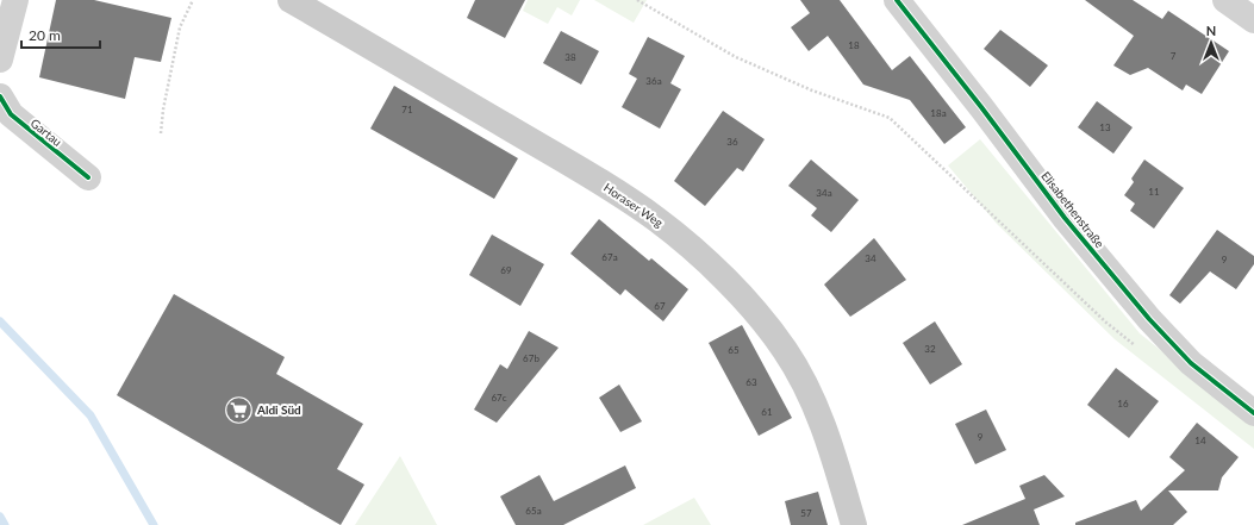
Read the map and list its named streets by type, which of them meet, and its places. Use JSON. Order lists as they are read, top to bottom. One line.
{"streets":{"main road":["Horaser Weg"],"street":["Gartau","Elisabethenstraße"]},"places":{"supermarket":["Aldi Süd"]},"house_numbers":["18","7","38","36a","71","18a","13","36","11","34a","67a","34","9","69","67","32","65","67b","63","67c","16","61","9","14","65a","57"],"scale_bar":"20 m","north":"top"}
